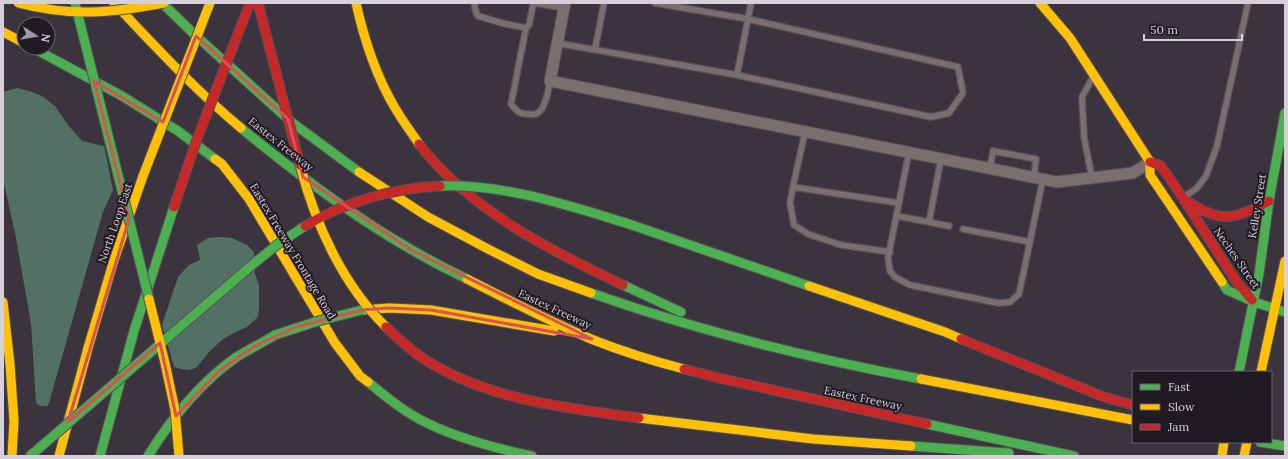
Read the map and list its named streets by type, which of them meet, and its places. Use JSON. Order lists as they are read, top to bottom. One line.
{"streets":{"main road":["Eastex Freeway","Kelley Street","North Loop East","Eastex Freeway Frontage Road","Neches Street"]},"crossings":[["Kelley Street","Neches Street"]],"legend":["Fast","Slow","Jam"],"scale_bar":"50 m","north":"right"}
